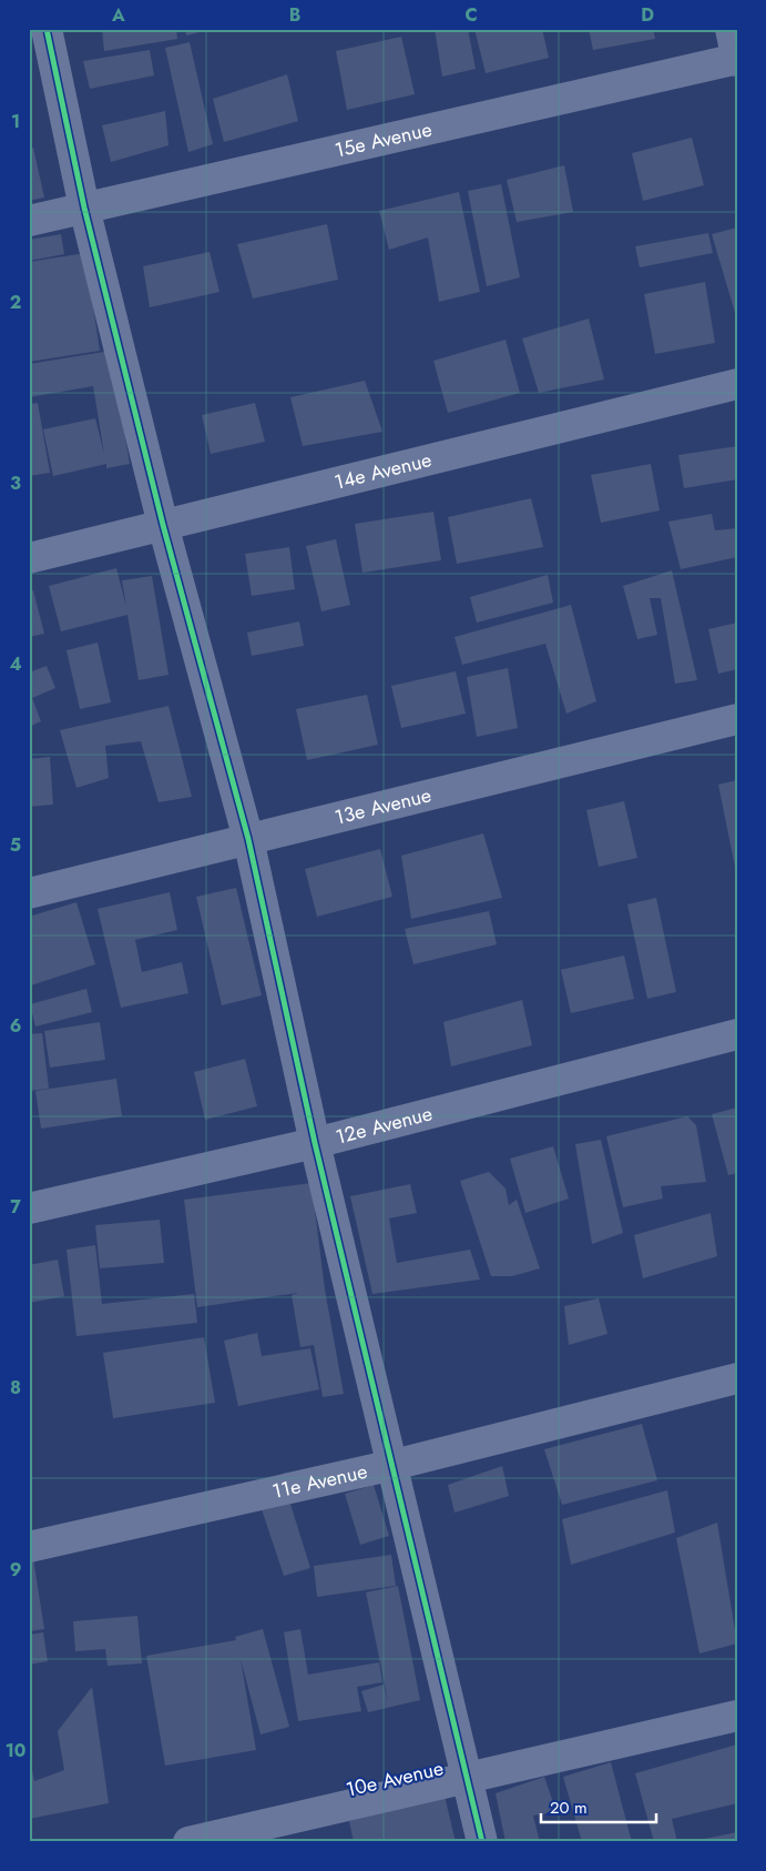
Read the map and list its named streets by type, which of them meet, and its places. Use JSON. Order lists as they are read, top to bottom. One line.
{"streets":{"street":["15e Avenue","14e Avenue","13e Avenue","12e Avenue","11e Avenue","10e Avenue"]},"scale_bar":"20 m","grid":{"columns":["A","B","C","D"],"rows":["1","2","3","4","5","6","7","8","9","10"]}}
